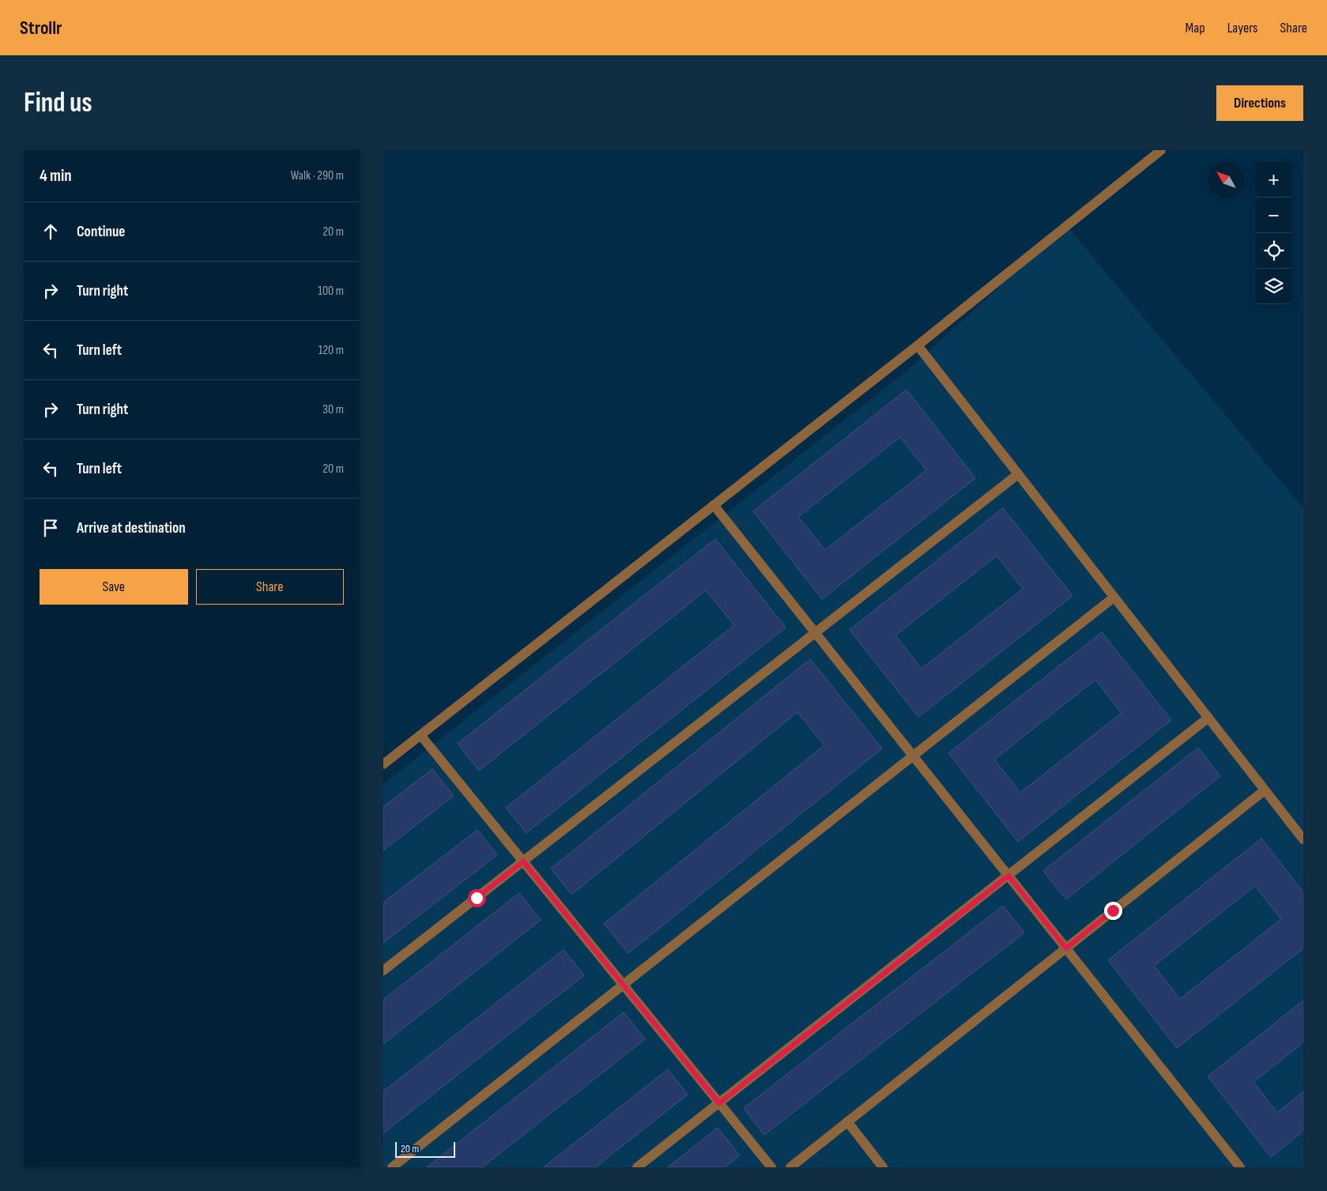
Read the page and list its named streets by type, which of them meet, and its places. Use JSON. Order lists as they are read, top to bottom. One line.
{"scale_bar":"20 m","north":"top left","page":{"header":"Strollr","nav":["Map","Layers","Share"],"buttons":["Directions",["Save","Share"]],"title":"Find us","heading":["4 min","Walk · 290 m"],"map_buttons":["+","−"],"list":[["Continue","20 m"],["Turn right","100 m"],["Turn left","120 m"],["Turn right","30 m"],["Turn left","20 m"],"Arrive at destination"],"scale":"20 m"}}
